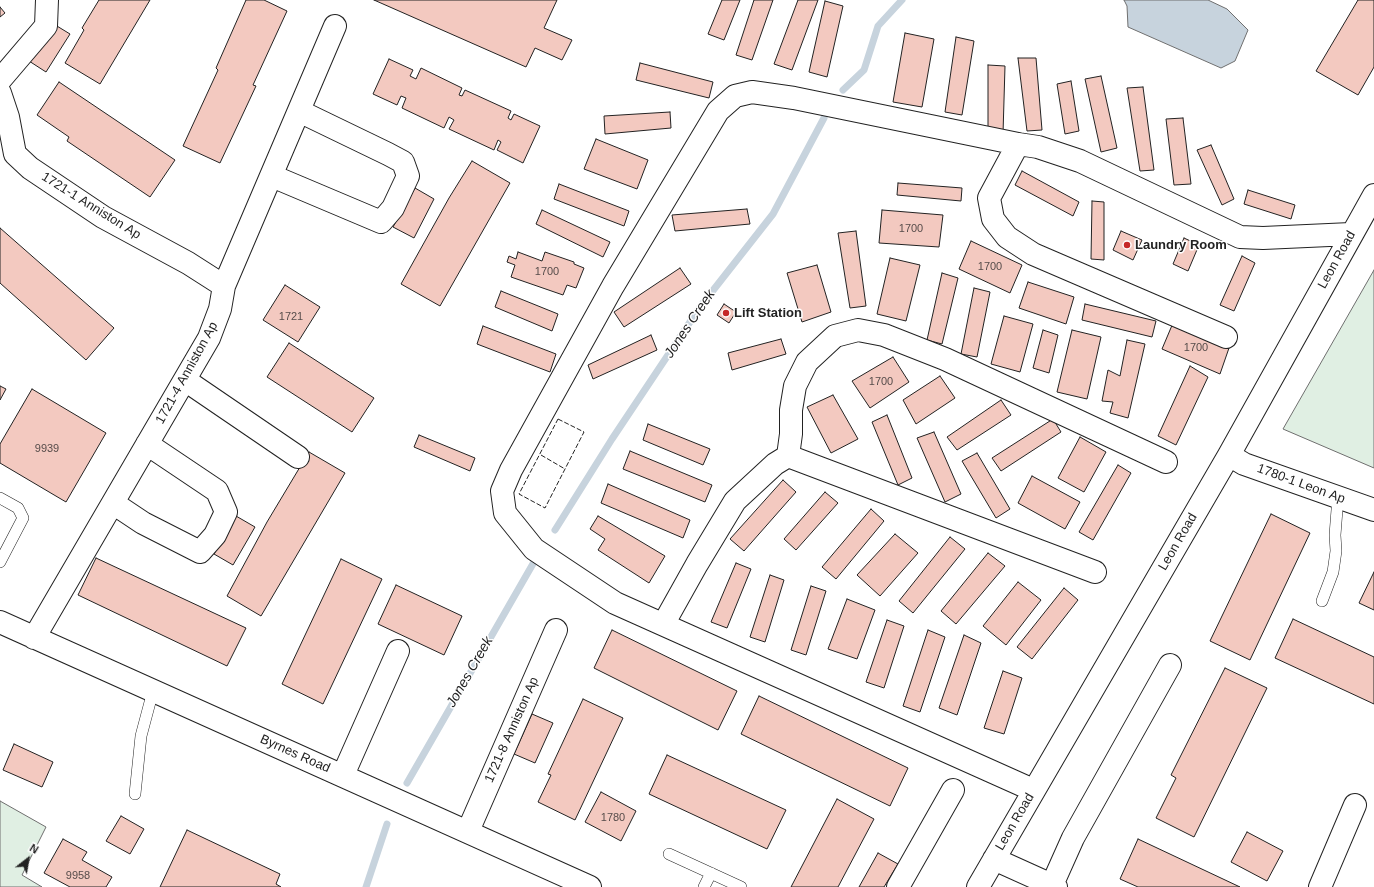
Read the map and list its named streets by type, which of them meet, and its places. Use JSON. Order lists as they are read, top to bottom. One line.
{"streets":{"street":["1721-1 Anniston Ap","Leon Road","1721-4 Anniston Ap","1780-1 Leon Ap","1721-8 Anniston Ap","Byrnes Road"]},"crossings":[["1721-1 Anniston Ap","1721-4 Anniston Ap"],["Leon Road","1780-1 Leon Ap"],["1721-4 Anniston Ap","Byrnes Road"],["1721-8 Anniston Ap","Byrnes Road"]],"water":["Jones Creek"],"places":["Laundry Room","Lift Station"],"house_numbers":["1700","1700","1700","1721","1700","1700","9939","1780","9958"],"north":"top right"}
